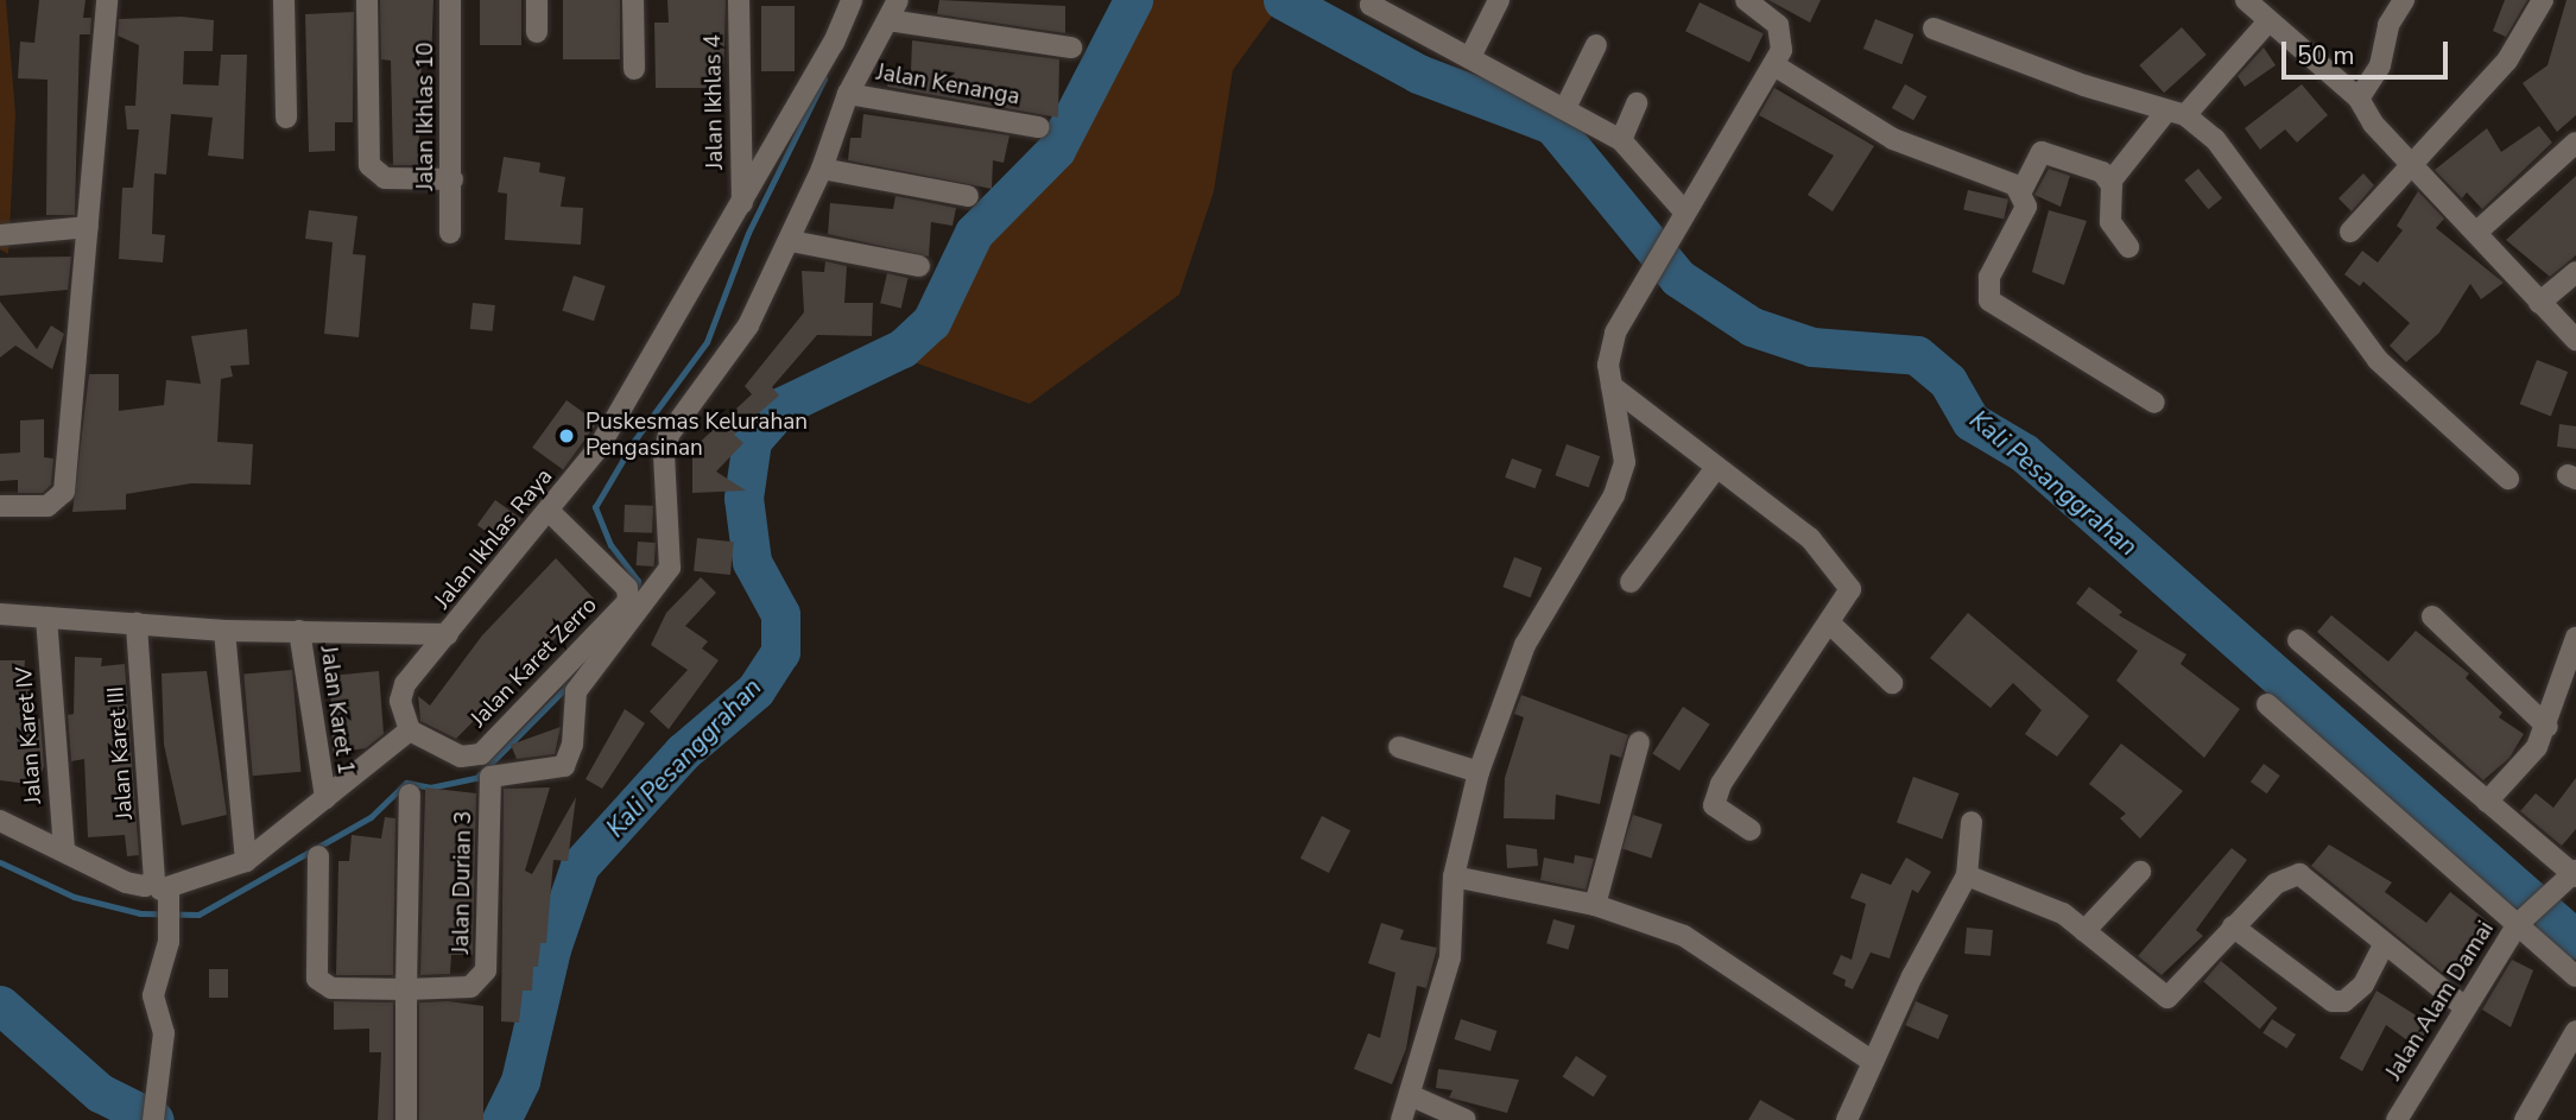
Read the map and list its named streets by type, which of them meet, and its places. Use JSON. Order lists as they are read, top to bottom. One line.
{"streets":{"street":["Jalan Kenanga","Jalan Ikhlas 4","Jalan Ikhlas 10","Jalan Ikhlas Raya","Jalan Karet Zerro","Jalan Karet 1","Jalan Karet IV","Jalan Karet III","Jalan Durian 3","Jalan Alam Damai"]},"crossings":[["Jalan Ikhlas 4","Jalan Ikhlas Raya"],["Jalan Ikhlas Raya","Jalan Karet Zerro"],["Jalan Ikhlas Raya","Jalan Karet 1"],["Jalan Ikhlas Raya","Jalan Karet IV"],["Jalan Ikhlas Raya","Jalan Karet III"]],"water":["Kali Pesanggrahan"],"places":["Puskesmas Kelurahan Pengasinan"],"scale_bar":"50 m"}
